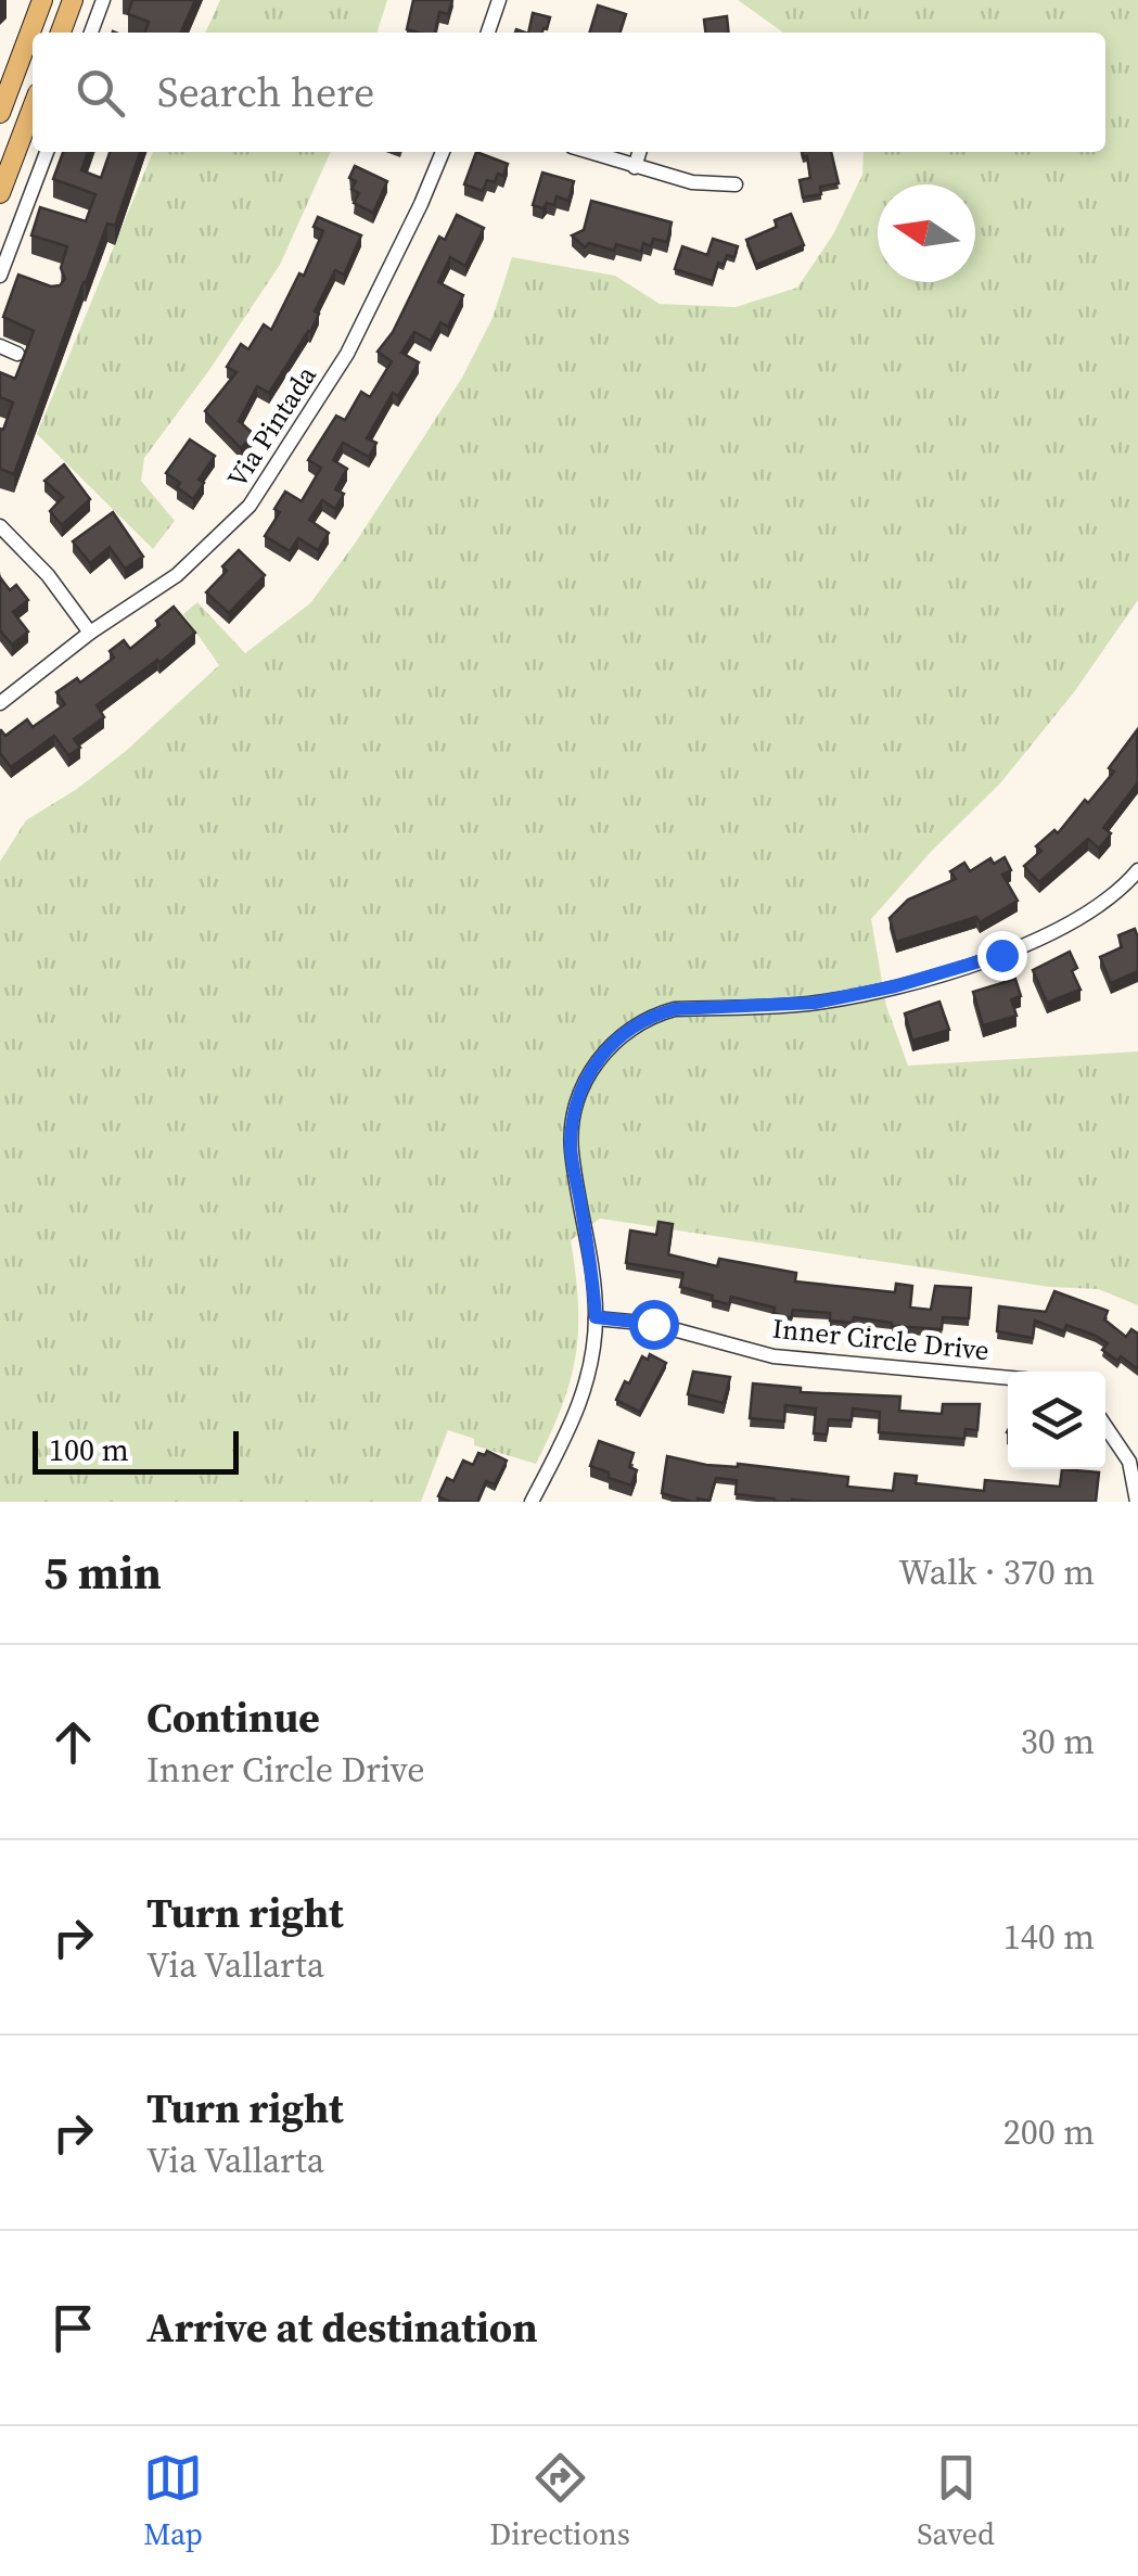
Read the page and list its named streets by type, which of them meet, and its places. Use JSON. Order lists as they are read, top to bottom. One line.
{"streets":{"street":["Via Pintada","Inner Circle Drive"]},"scale_bar":"100 m","north":"left","page":{"search":"Search here","scale":"100 m","heading":["5 min","Walk · 370 m"],"list":[["Continue","Inner Circle Drive","30 m"],["Turn right","Via Vallarta","140 m"],["Turn right","Via Vallarta","200 m"],"Arrive at destination"],"nav":["Map","Directions","Saved"]}}
